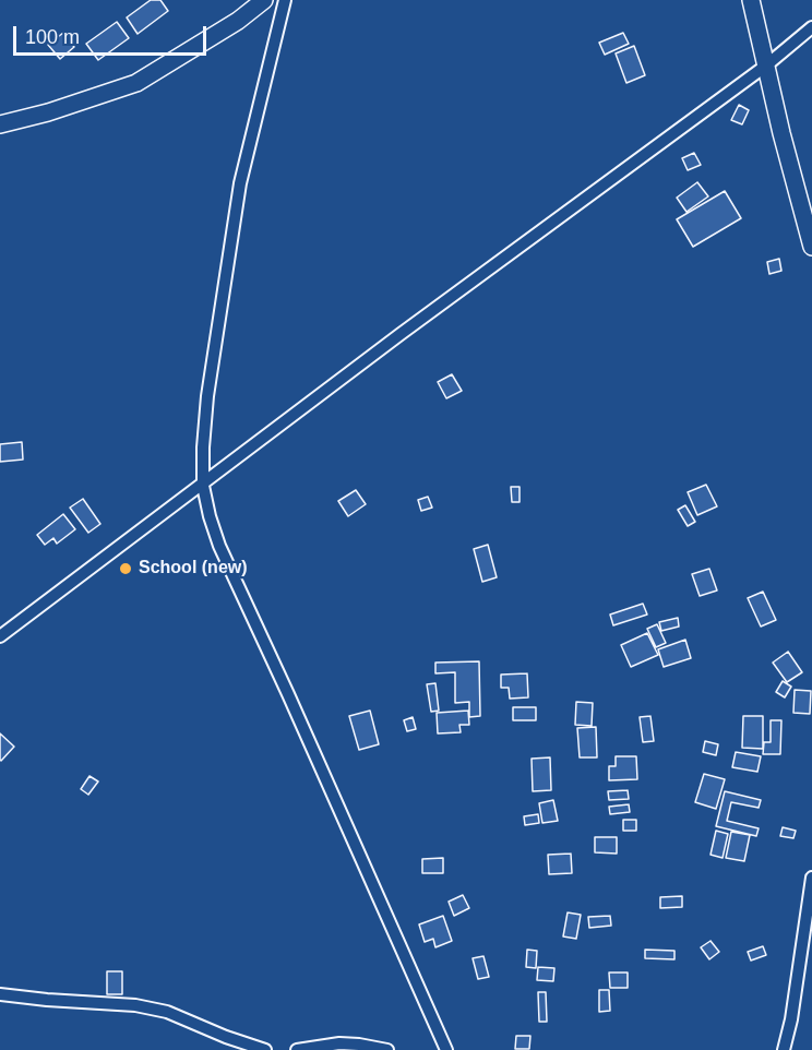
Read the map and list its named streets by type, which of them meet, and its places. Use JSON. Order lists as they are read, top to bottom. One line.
{"places":["School (new)"],"scale_bar":"100 m"}
